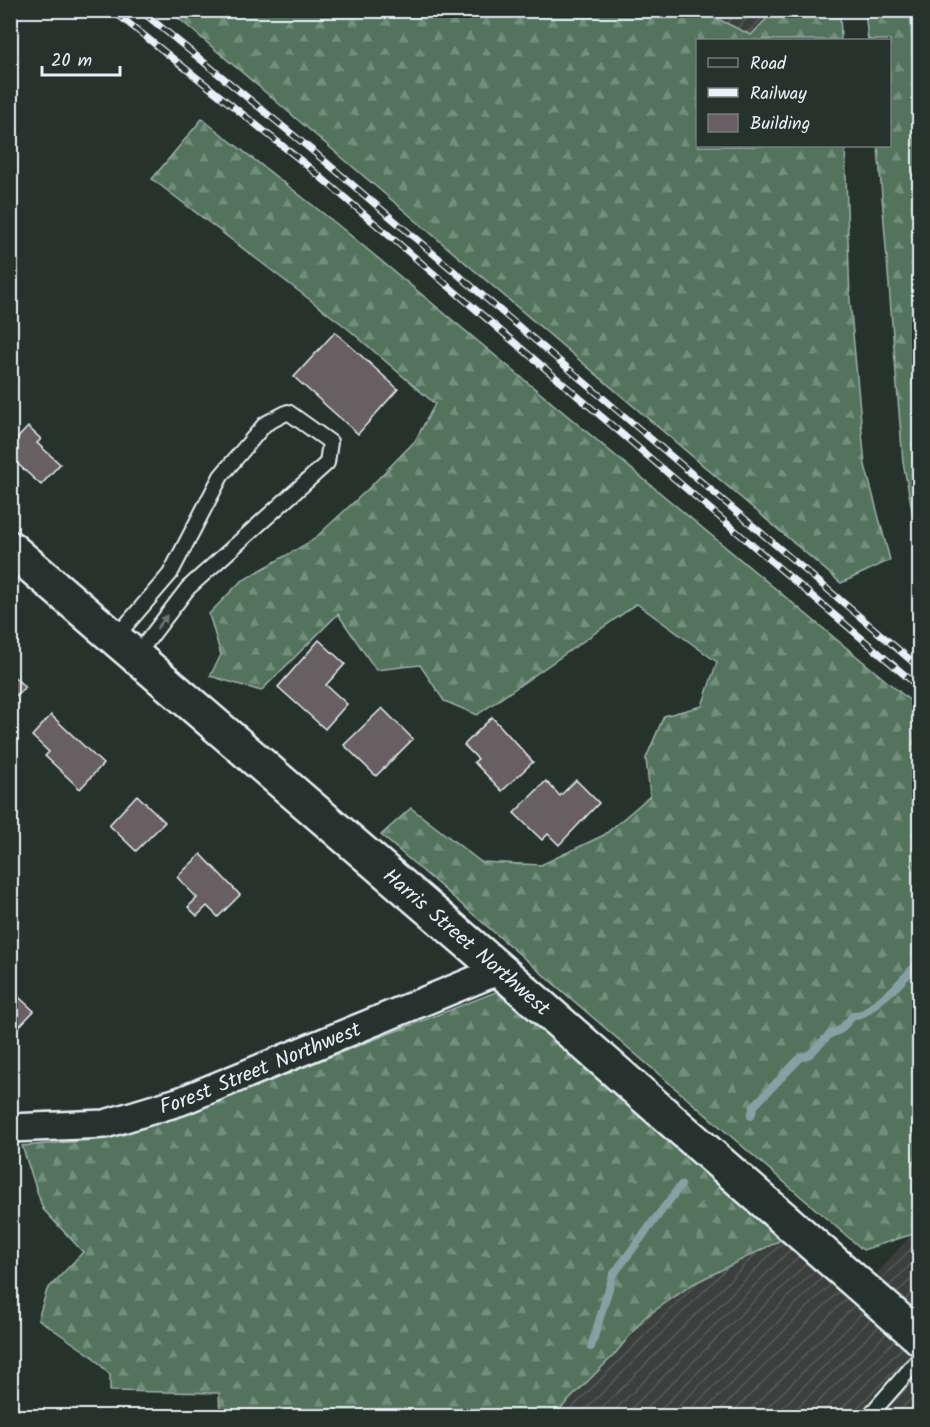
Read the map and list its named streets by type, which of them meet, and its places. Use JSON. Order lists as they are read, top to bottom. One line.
{"streets":{"street":["Harris Street Northwest","Forest Street Northwest"]},"crossings":[["Harris Street Northwest","Forest Street Northwest"]],"legend":["Road","Railway","Building"],"scale_bar":"20 m"}
